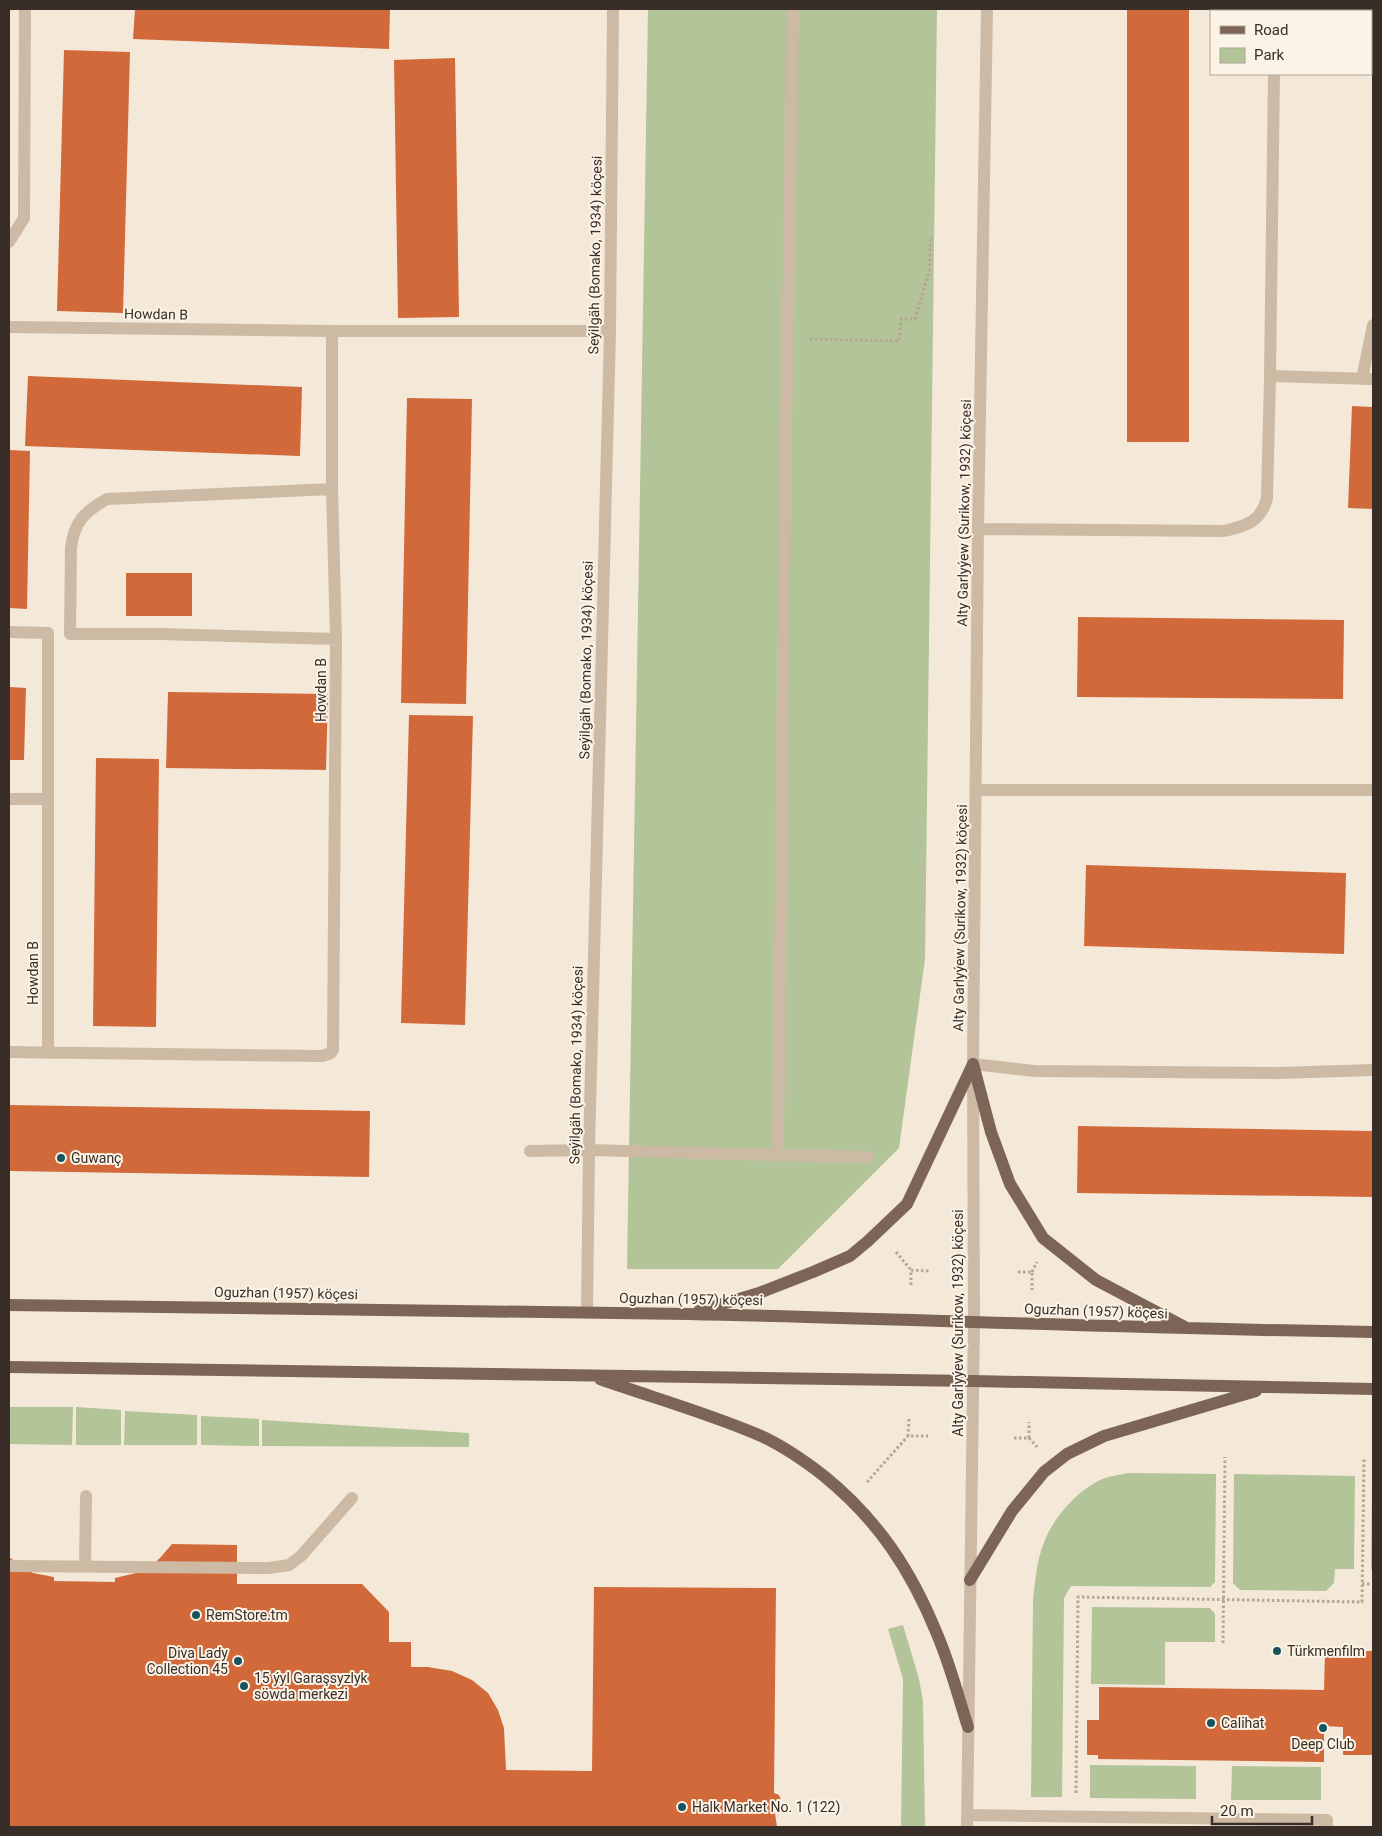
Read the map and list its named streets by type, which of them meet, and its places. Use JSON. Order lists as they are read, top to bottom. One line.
{"streets":{"main road":["Oguzhan (1957) köçesi"],"street":["Seýilgäh (Bomako, 1934) köçesi","Howdan B","Alty Garlyýew (Surikow, 1932) köçesi"]},"crossings":[["Seýilgäh (Bomako, 1934) köçesi","Howdan B"],["Seýilgäh (Bomako, 1934) köçesi","Oguzhan (1957) köçesi"],["Alty Garlyýew (Surikow, 1932) köçesi","Oguzhan (1957) köçesi"]],"places":["Guwanç","RemStore.tm","Türkmenfilm","Diva Lady Collection 45","15 ýyl Garaşsyzlyk söwda merkezi","Calihat","Deep Club","Halk Market No. 1 (122)"],"legend":["Road","Park"],"scale_bar":"20 m"}
